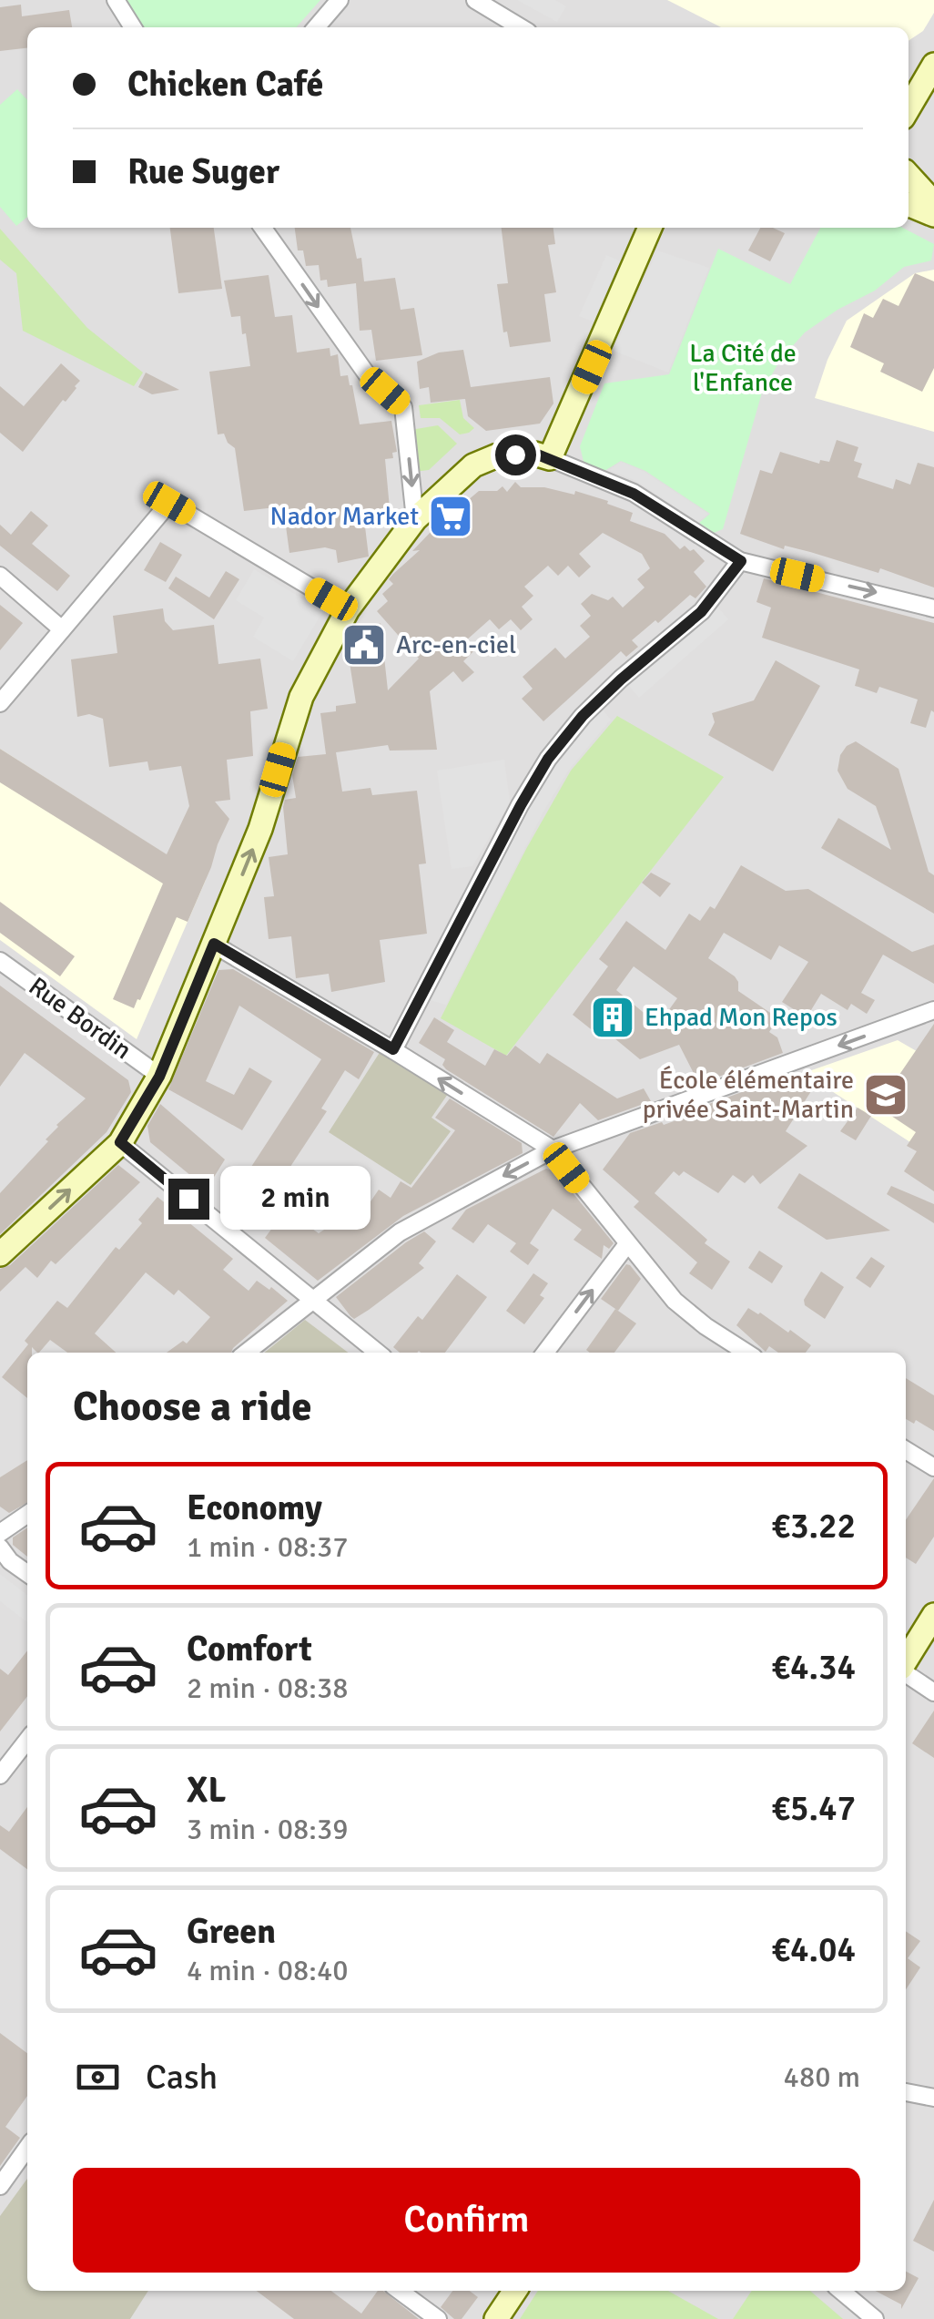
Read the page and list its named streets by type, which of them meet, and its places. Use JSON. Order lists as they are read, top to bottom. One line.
{"streets":{"street":["Rue Bordin"]},"parks":["La Cité de l'Enfance"],"places":{"supermarket":["Nador Market"],"public building":["Arc-en-ciel"],"building":["Ehpad Mon Repos"],"school or university":["École élémentaire privée Saint-Martin"]},"page":{"banner":["Chicken Café","Rue Suger"],"bubble":"2 min","heading":"Choose a ride","list":[{"name":"Economy","note":"1 min · 08:37","value":"€3.22"},{"name":"Comfort","note":"2 min · 08:38","value":"€4.34"},{"name":"XL","note":"3 min · 08:39","value":"€5.47"},{"name":"Green","note":"4 min · 08:40","value":"€4.04"}],"pay":["Cash","480 m"],"buttons":"Confirm"}}
